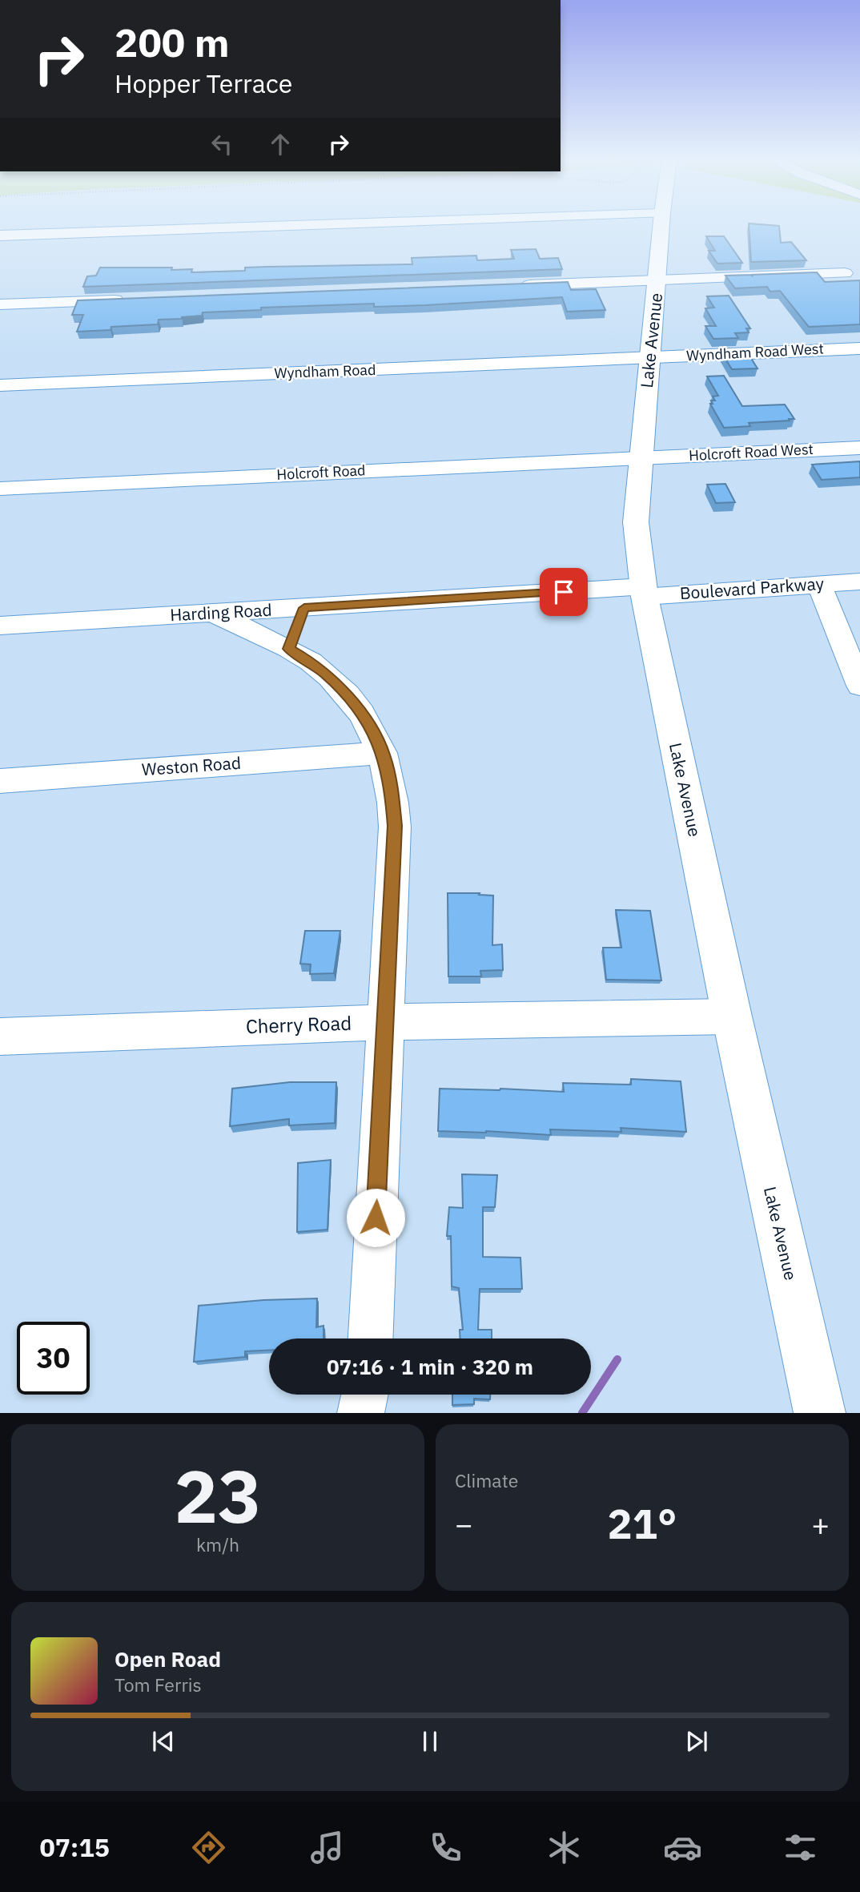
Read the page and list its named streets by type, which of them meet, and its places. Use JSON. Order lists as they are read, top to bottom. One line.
{"streets":{"main road":["Lake Avenue"],"street":["Wyndham Road West","Wyndham Road","Holcroft Road West","Holcroft Road","Boulevard Parkway","Harding Road","Weston Road","Cherry Road"]},"crossings":[["Lake Avenue","Wyndham Road West"],["Lake Avenue","Wyndham Road"],["Lake Avenue","Holcroft Road West"],["Lake Avenue","Holcroft Road"],["Lake Avenue","Boulevard Parkway"],["Lake Avenue","Harding Road"],["Lake Avenue","Cherry Road"],["Wyndham Road West","Wyndham Road"],["Holcroft Road West","Holcroft Road"],["Boulevard Parkway","Harding Road"]],"page":{"turn":["200 m","Hopper Terrace"],"limit":"30","trip":"07:16 · 1 min · 320 m","tile":[["23","km/h"],"Climate"],"heat":["−","21°","+"],"song":["Open Road","Tom Ferris"],"tabs":"07:15"}}
